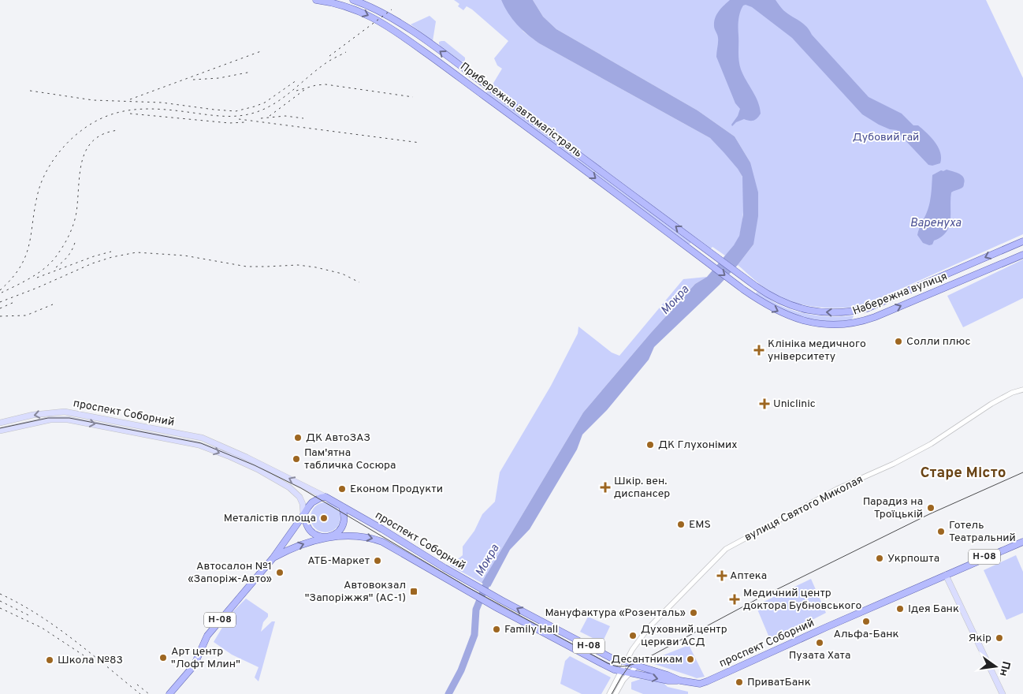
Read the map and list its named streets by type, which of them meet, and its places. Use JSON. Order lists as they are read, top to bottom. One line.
{"streets":{"main road":["Прибережна автомагістраль","Набережна вулиця","проспект Соборний","Н-08"],"street":["вулиця Святого Миколая"]},"crossings":[["Прибережна автомагістраль","Набережна вулиця"],["проспект Соборний","вулиця Святого Миколая"],["проспект Соборний","Н-08"]],"districts":["Старе Місто"],"water":["Варенуха","Мокра"],"parks":["Дубовий гай"],"places":{"other":["Солли плюс","ДК АвтоЗАЗ","ДК Глухонімих","Пам'ятна табличка Сосюра","Економ Продукти","Парадиз на Троїцькій","Металістів площа","EMS","Готель Театральний","Укрпошта","АТБ-Маркет","Автосалон №1 «Запоріж-Авто»","Ідея Банк","Мануфактура «Розенталь»","Альфа-Банк","Family Hall","Духовний центр церкви АСД","Якір","Пузата Хата","Арт центр \"Лофт Млин\"","Десантникам","Школа №83","ПриватБанк"],"health":["Клініка медичного університету","Uniclinic","Шкір. вен. диспансер","Аптека","Медичний центр доктора Бубновського"],"transit":["Автовокзал \"Запоріжжя\" (АС-1)"]},"north":"right"}
